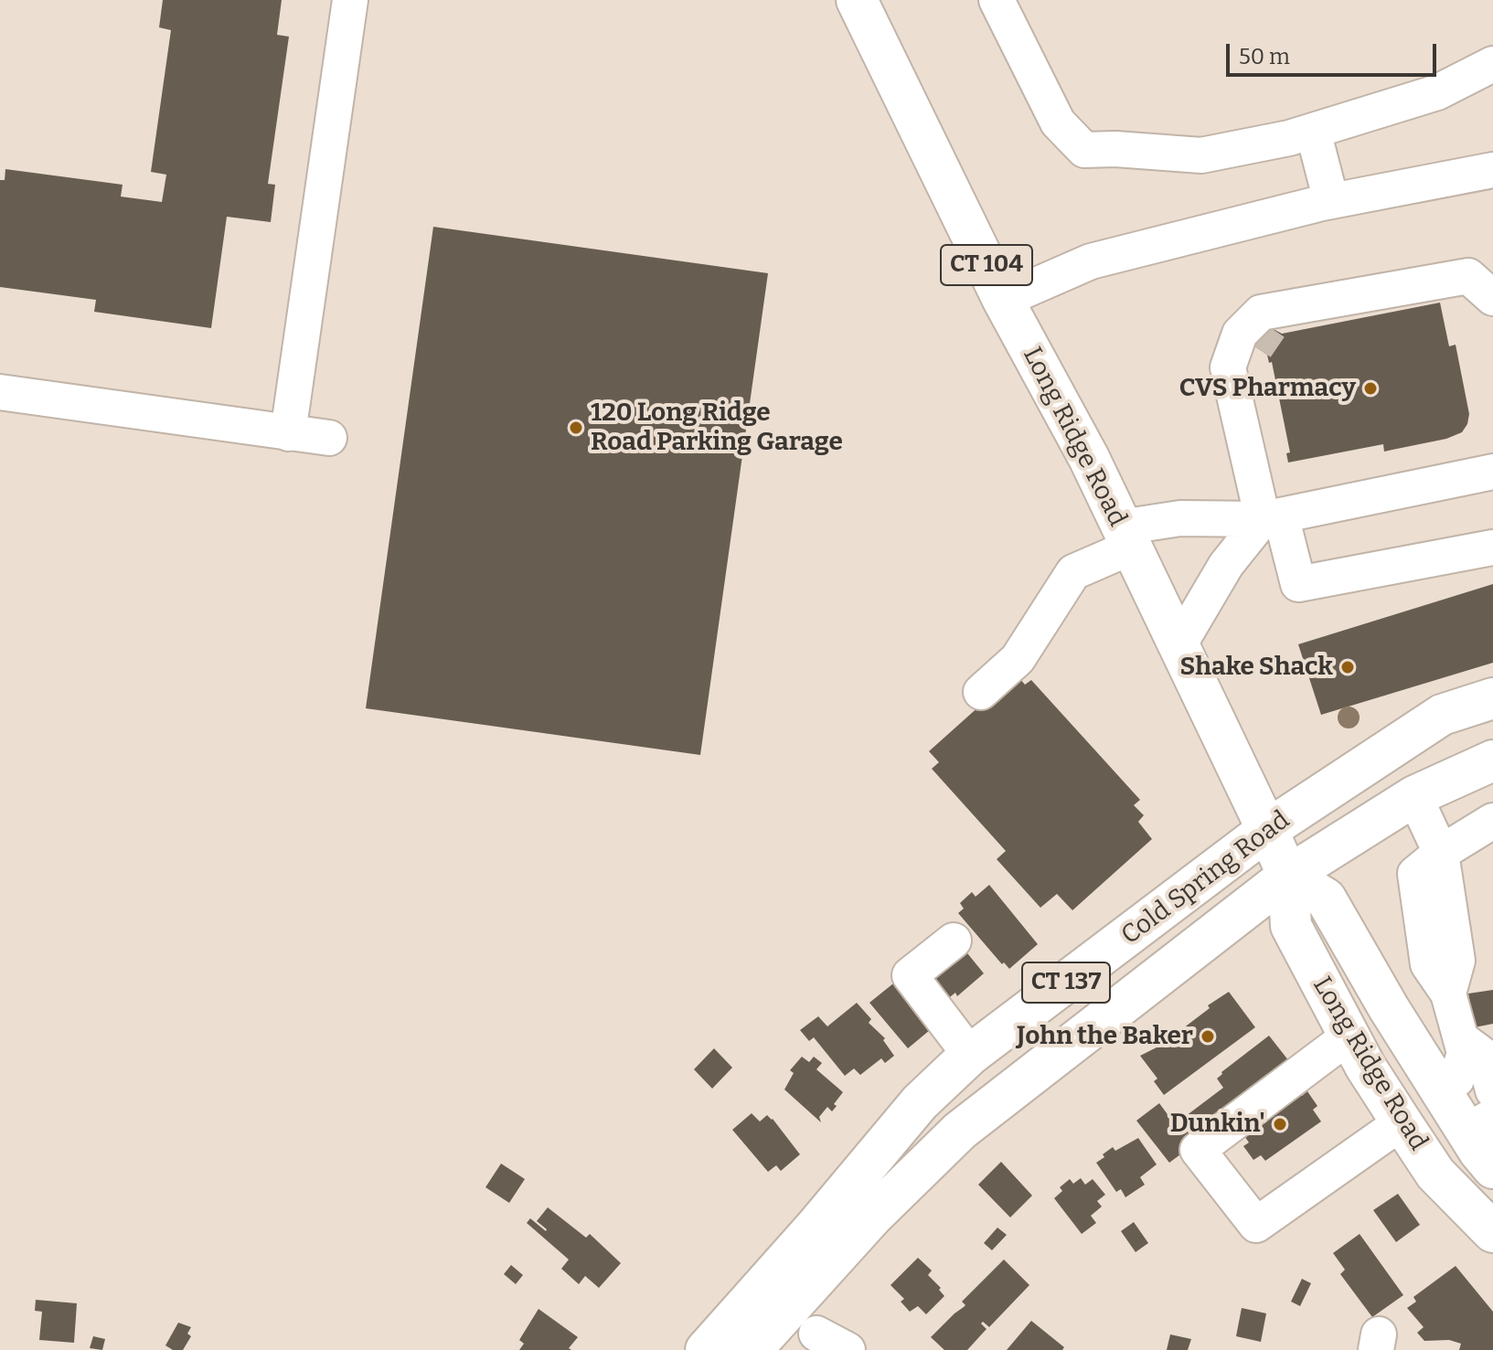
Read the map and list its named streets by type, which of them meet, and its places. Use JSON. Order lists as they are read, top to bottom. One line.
{"streets":{"main road":["CT 104","Long Ridge Road","Cold Spring Road","CT 137"]},"crossings":[["Long Ridge Road","Cold Spring Road"]],"places":["CVS Pharmacy","120 Long Ridge Road Parking Garage","Shake Shack","John the Baker","Dunkin'"],"scale_bar":"50 m"}
